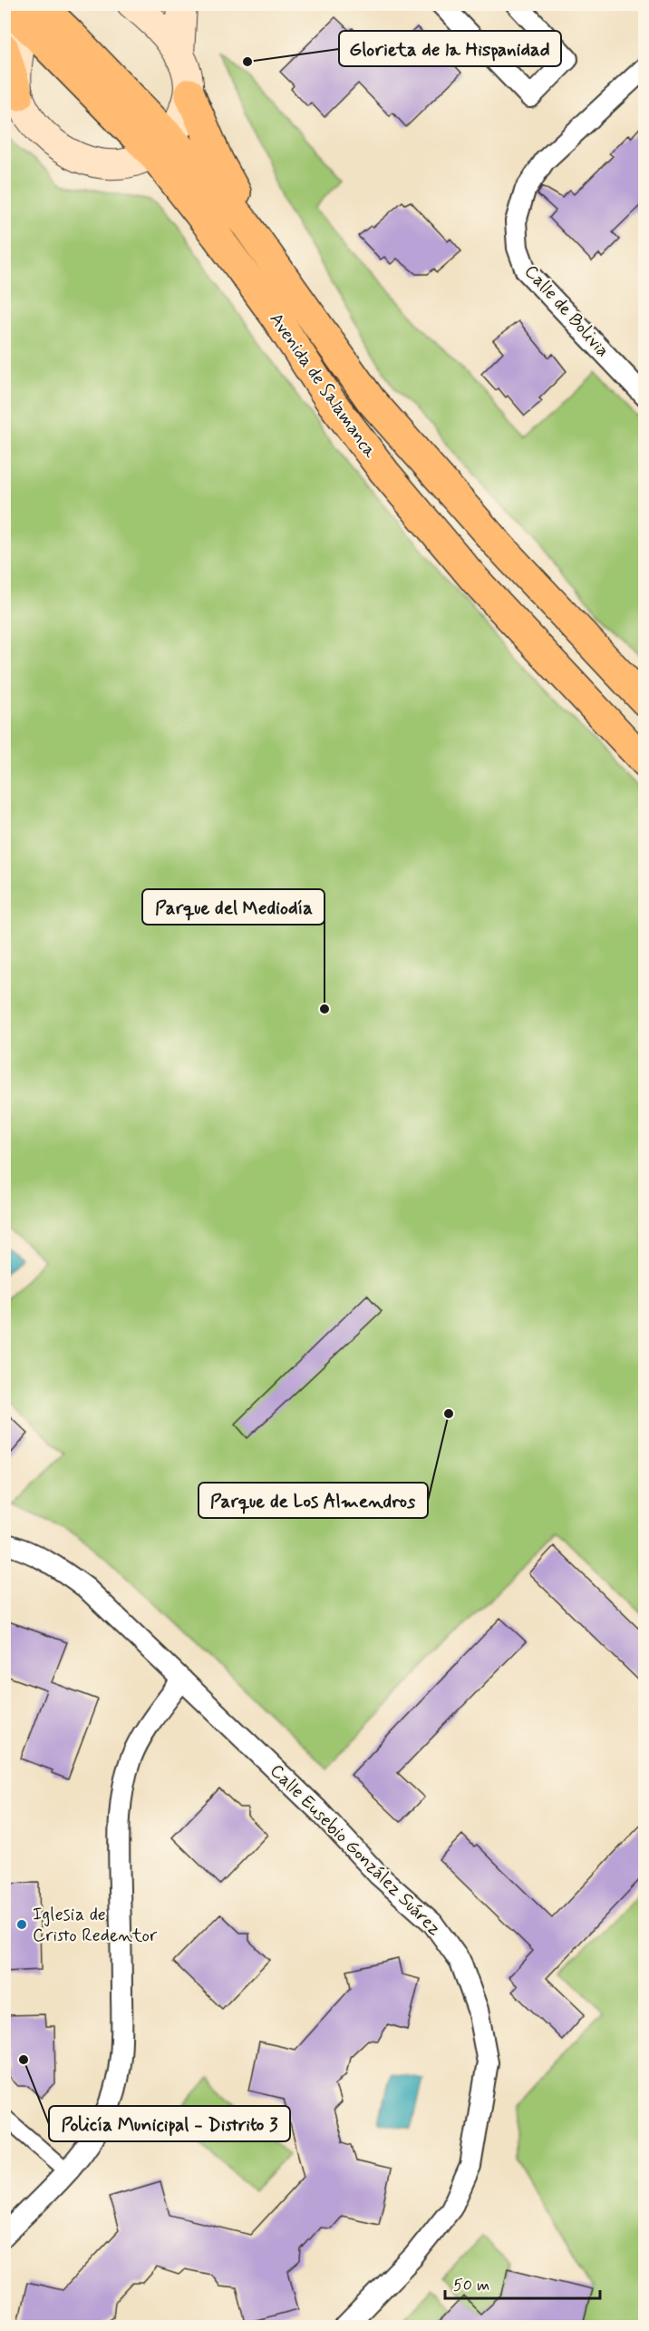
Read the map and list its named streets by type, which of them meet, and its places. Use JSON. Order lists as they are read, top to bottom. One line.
{"streets":{"highway":["Avenida de Salamanca"],"street":["Calle de Bolivia","Calle Eusebio González Suárez"]},"places":["Glorieta de la Hispanidad","Parque del Mediodía","Parque de Los Almendros","Iglesia de Cristo Redentor","Policía Municipal - Distrito 3"],"scale_bar":"50 m"}
